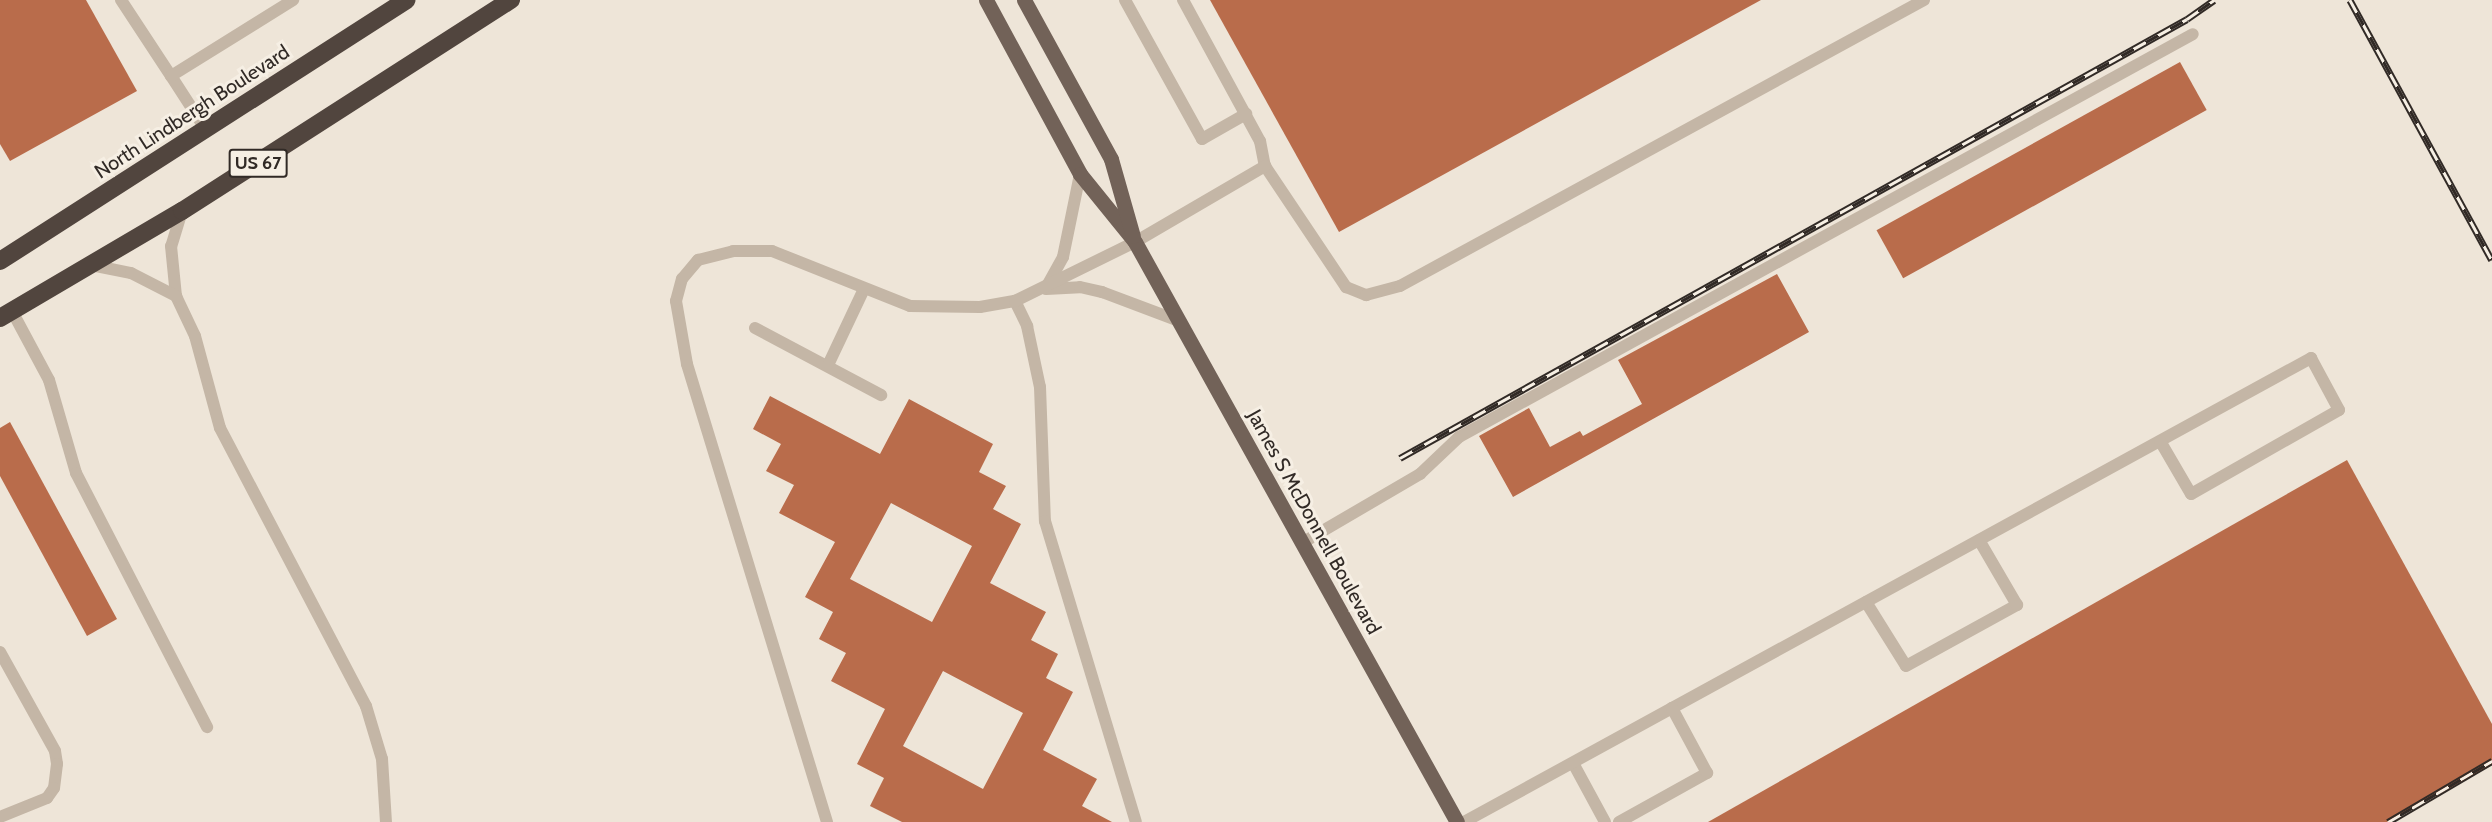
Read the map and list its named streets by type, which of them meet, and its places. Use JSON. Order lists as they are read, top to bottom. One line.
{"streets":{"highway":["North Lindbergh Boulevard","US 67"],"main road":["James S McDonnell Boulevard"]}}
